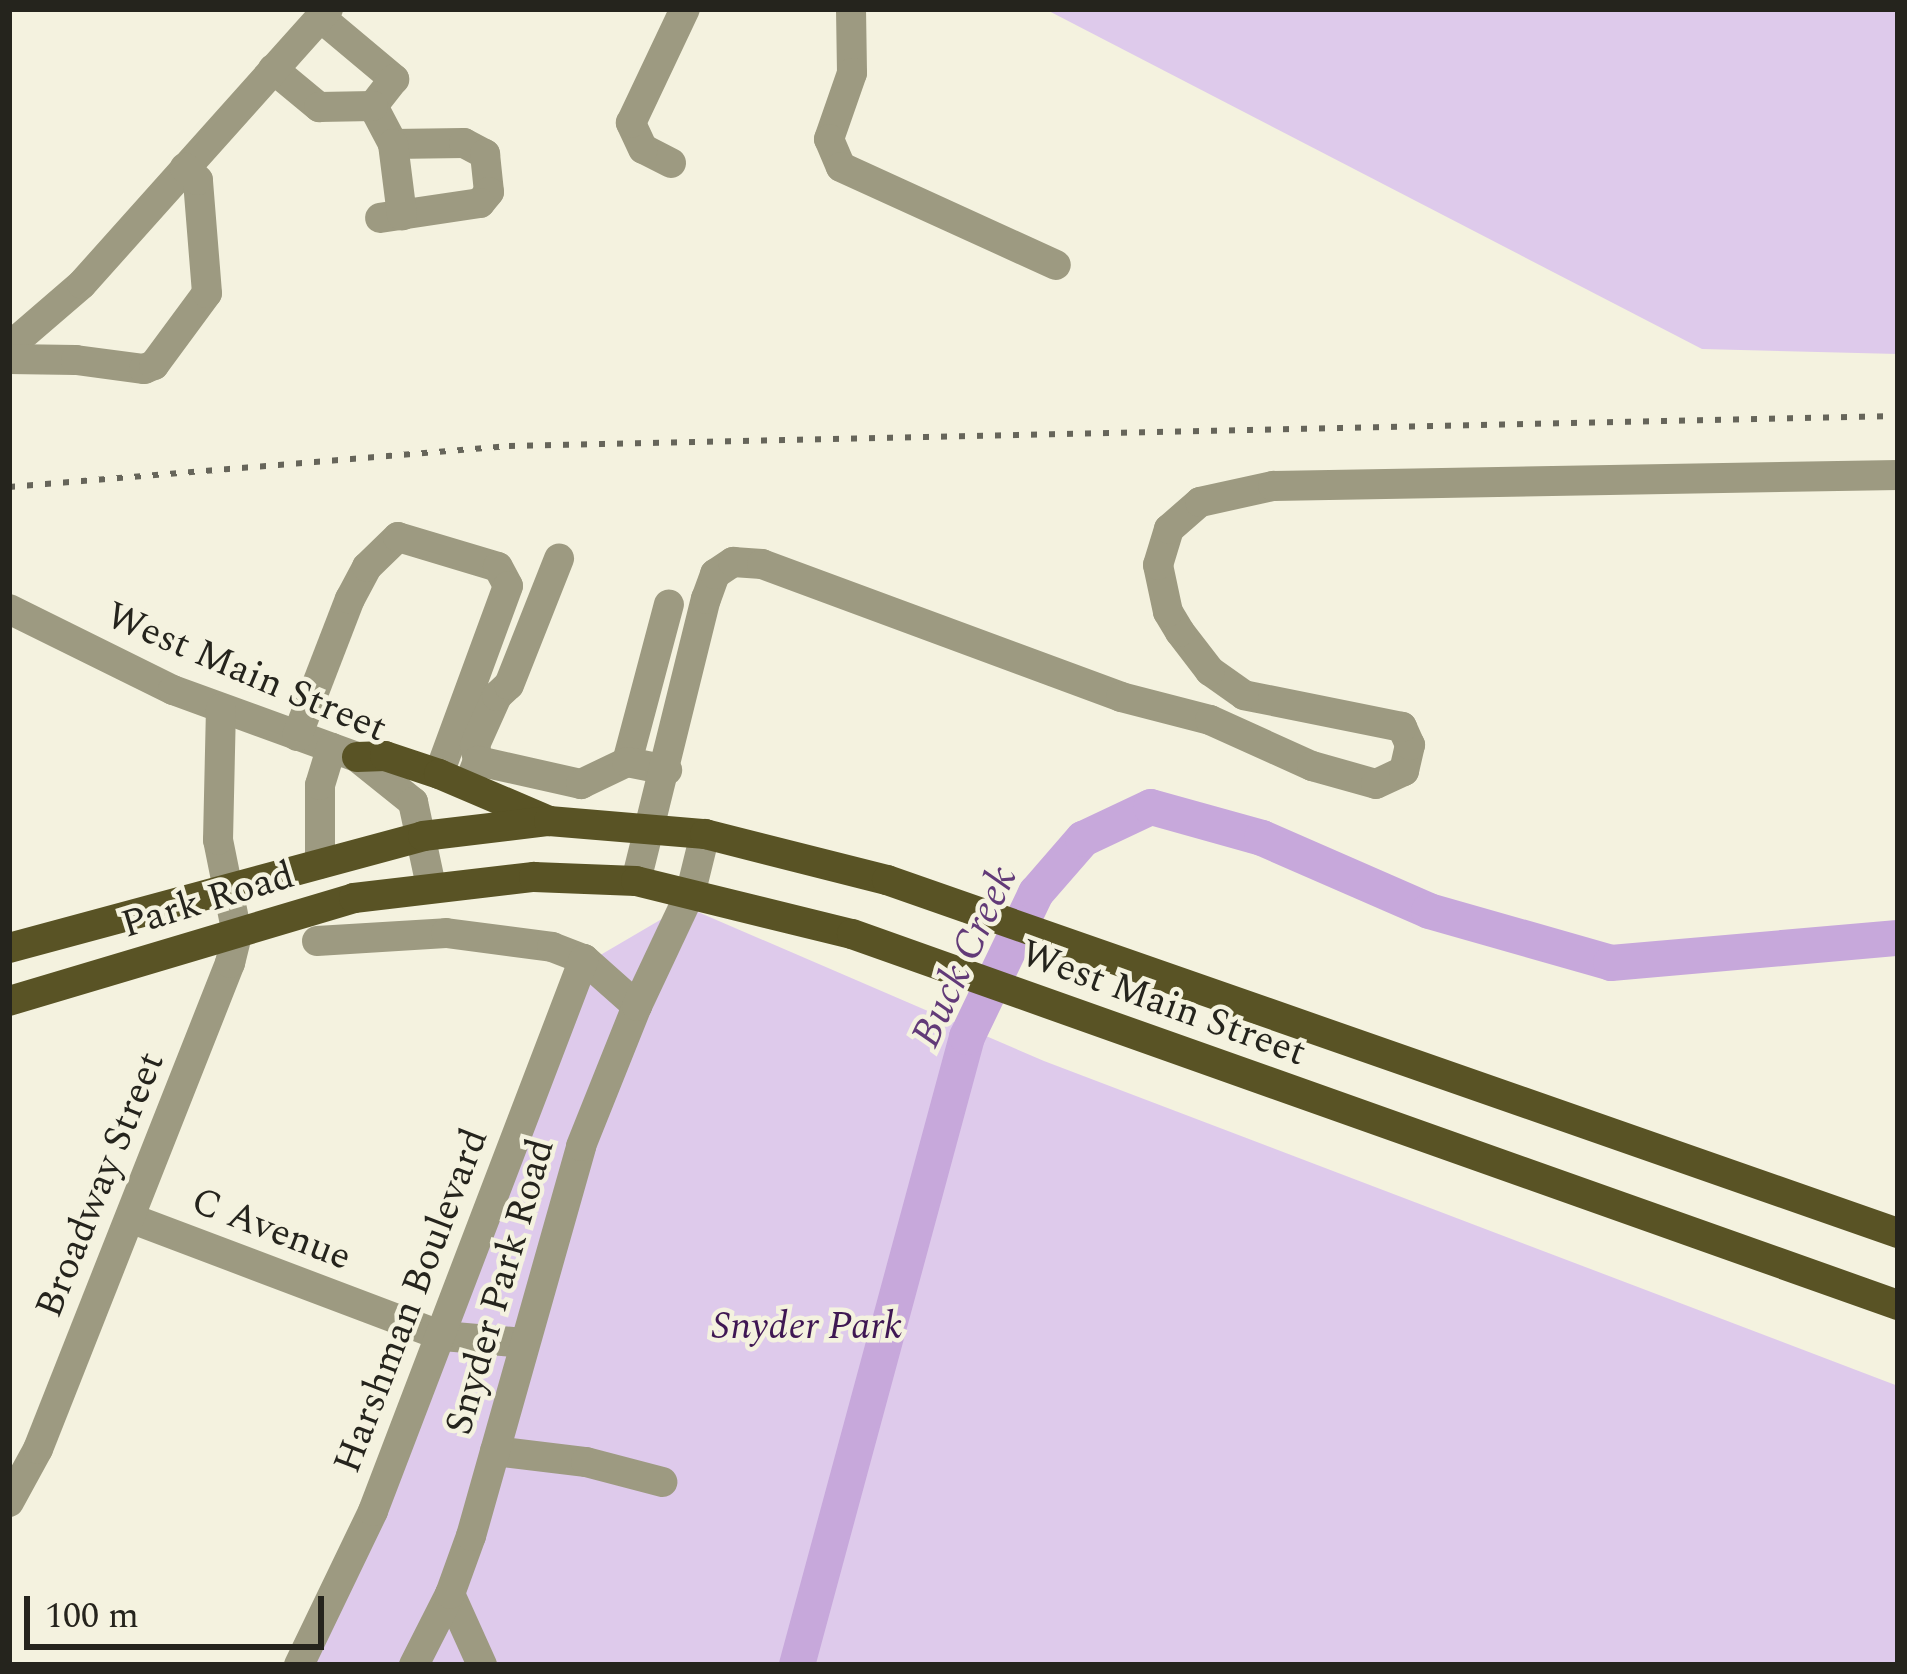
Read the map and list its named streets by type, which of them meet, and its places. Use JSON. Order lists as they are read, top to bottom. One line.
{"streets":{"main road":["West Main Street","Park Road"],"street":["Broadway Street","C Avenue","Snyder Park Road","Harshman Boulevard"]},"crossings":[["West Main Street","Park Road"],["Park Road","Broadway Street"],["Park Road","Snyder Park Road"],["Park Road","Harshman Boulevard"],["Broadway Street","C Avenue"],["C Avenue","Snyder Park Road"],["C Avenue","Harshman Boulevard"]],"water":["Buck Creek"],"parks":["Snyder Park"],"scale_bar":"100 m"}
